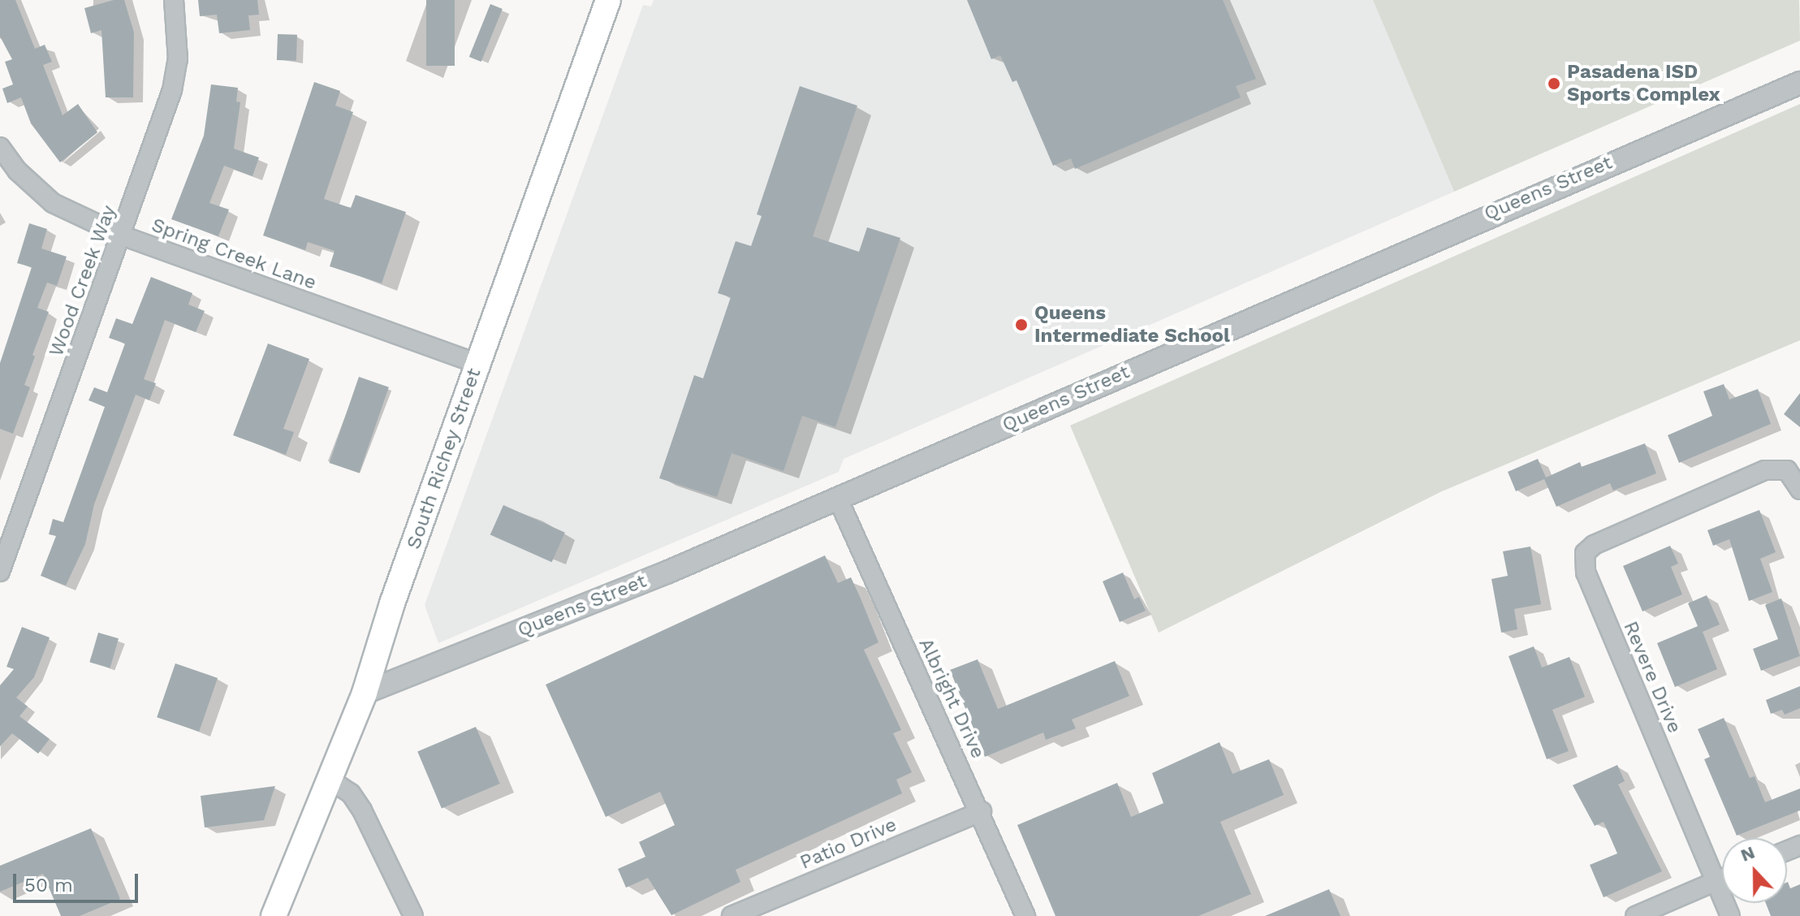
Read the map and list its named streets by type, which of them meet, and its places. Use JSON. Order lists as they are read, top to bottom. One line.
{"streets":{"main road":["South Richey Street"],"street":["Queens Street","Spring Creek Lane","Wood Creek Way","Revere Drive","Albright Drive","Patio Drive"]},"crossings":[["Queens Street","South Richey Street"],["Queens Street","Albright Drive"],["Spring Creek Lane","Wood Creek Way"],["Spring Creek Lane","South Richey Street"],["Albright Drive","Patio Drive"]],"places":["Pasadena ISD Sports Complex","Queens Intermediate School"],"scale_bar":"50 m","north":"top"}
